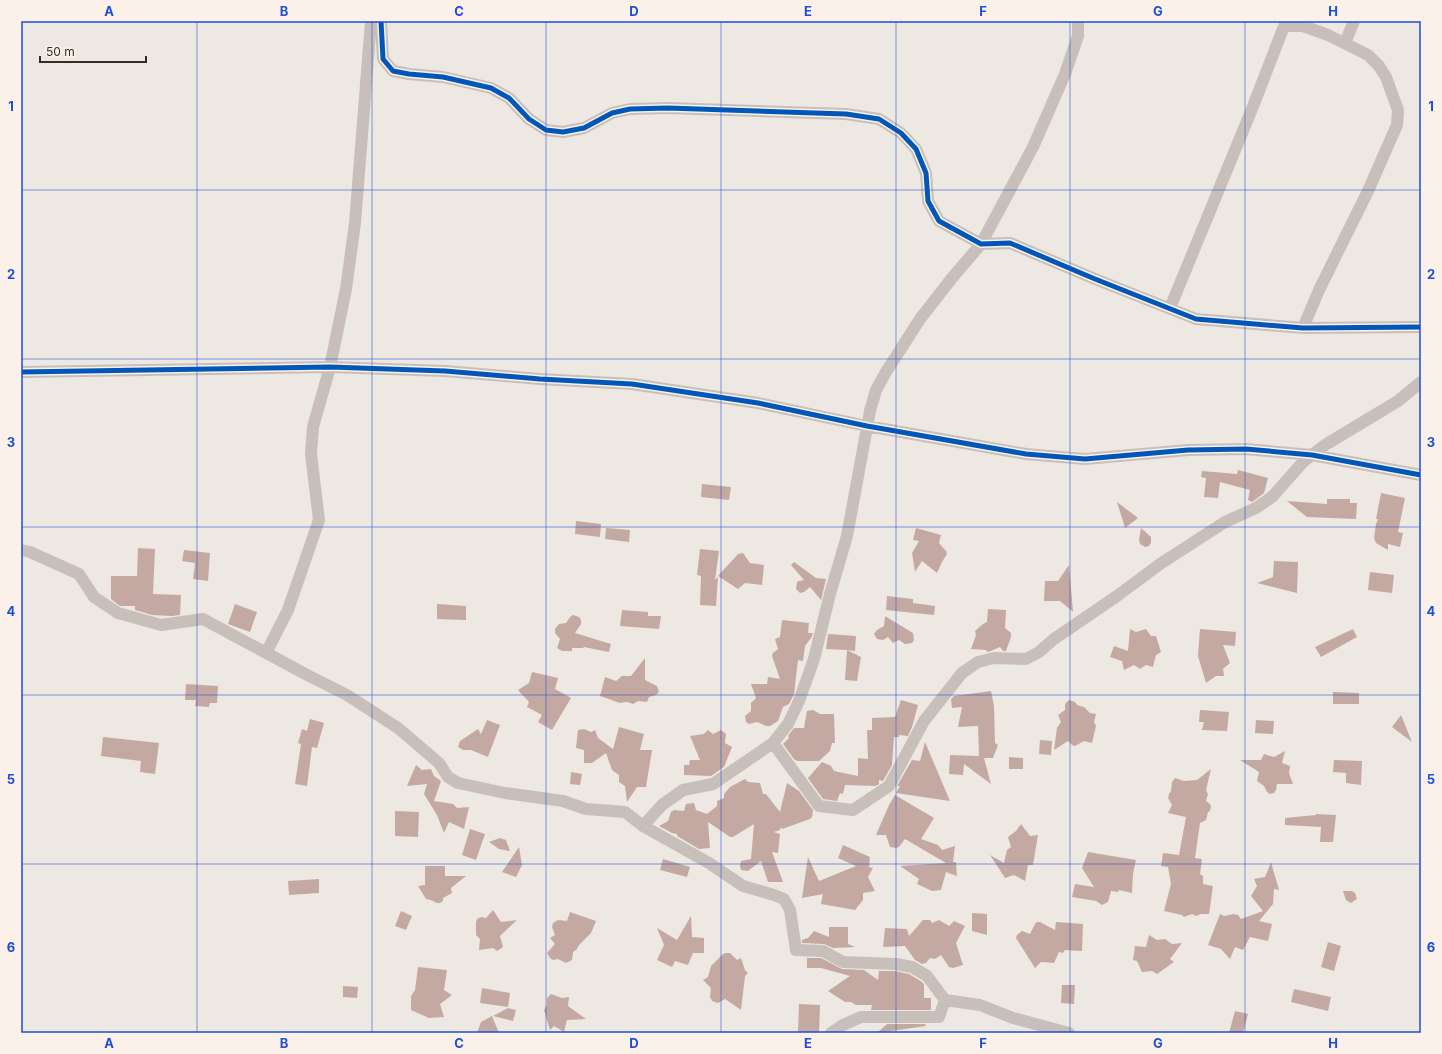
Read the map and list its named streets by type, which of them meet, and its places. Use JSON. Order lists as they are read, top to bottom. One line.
{"scale_bar":"50 m","grid":{"columns":["A","B","C","D","E","F","G","H"],"rows":["1","2","3","4","5","6"]}}
